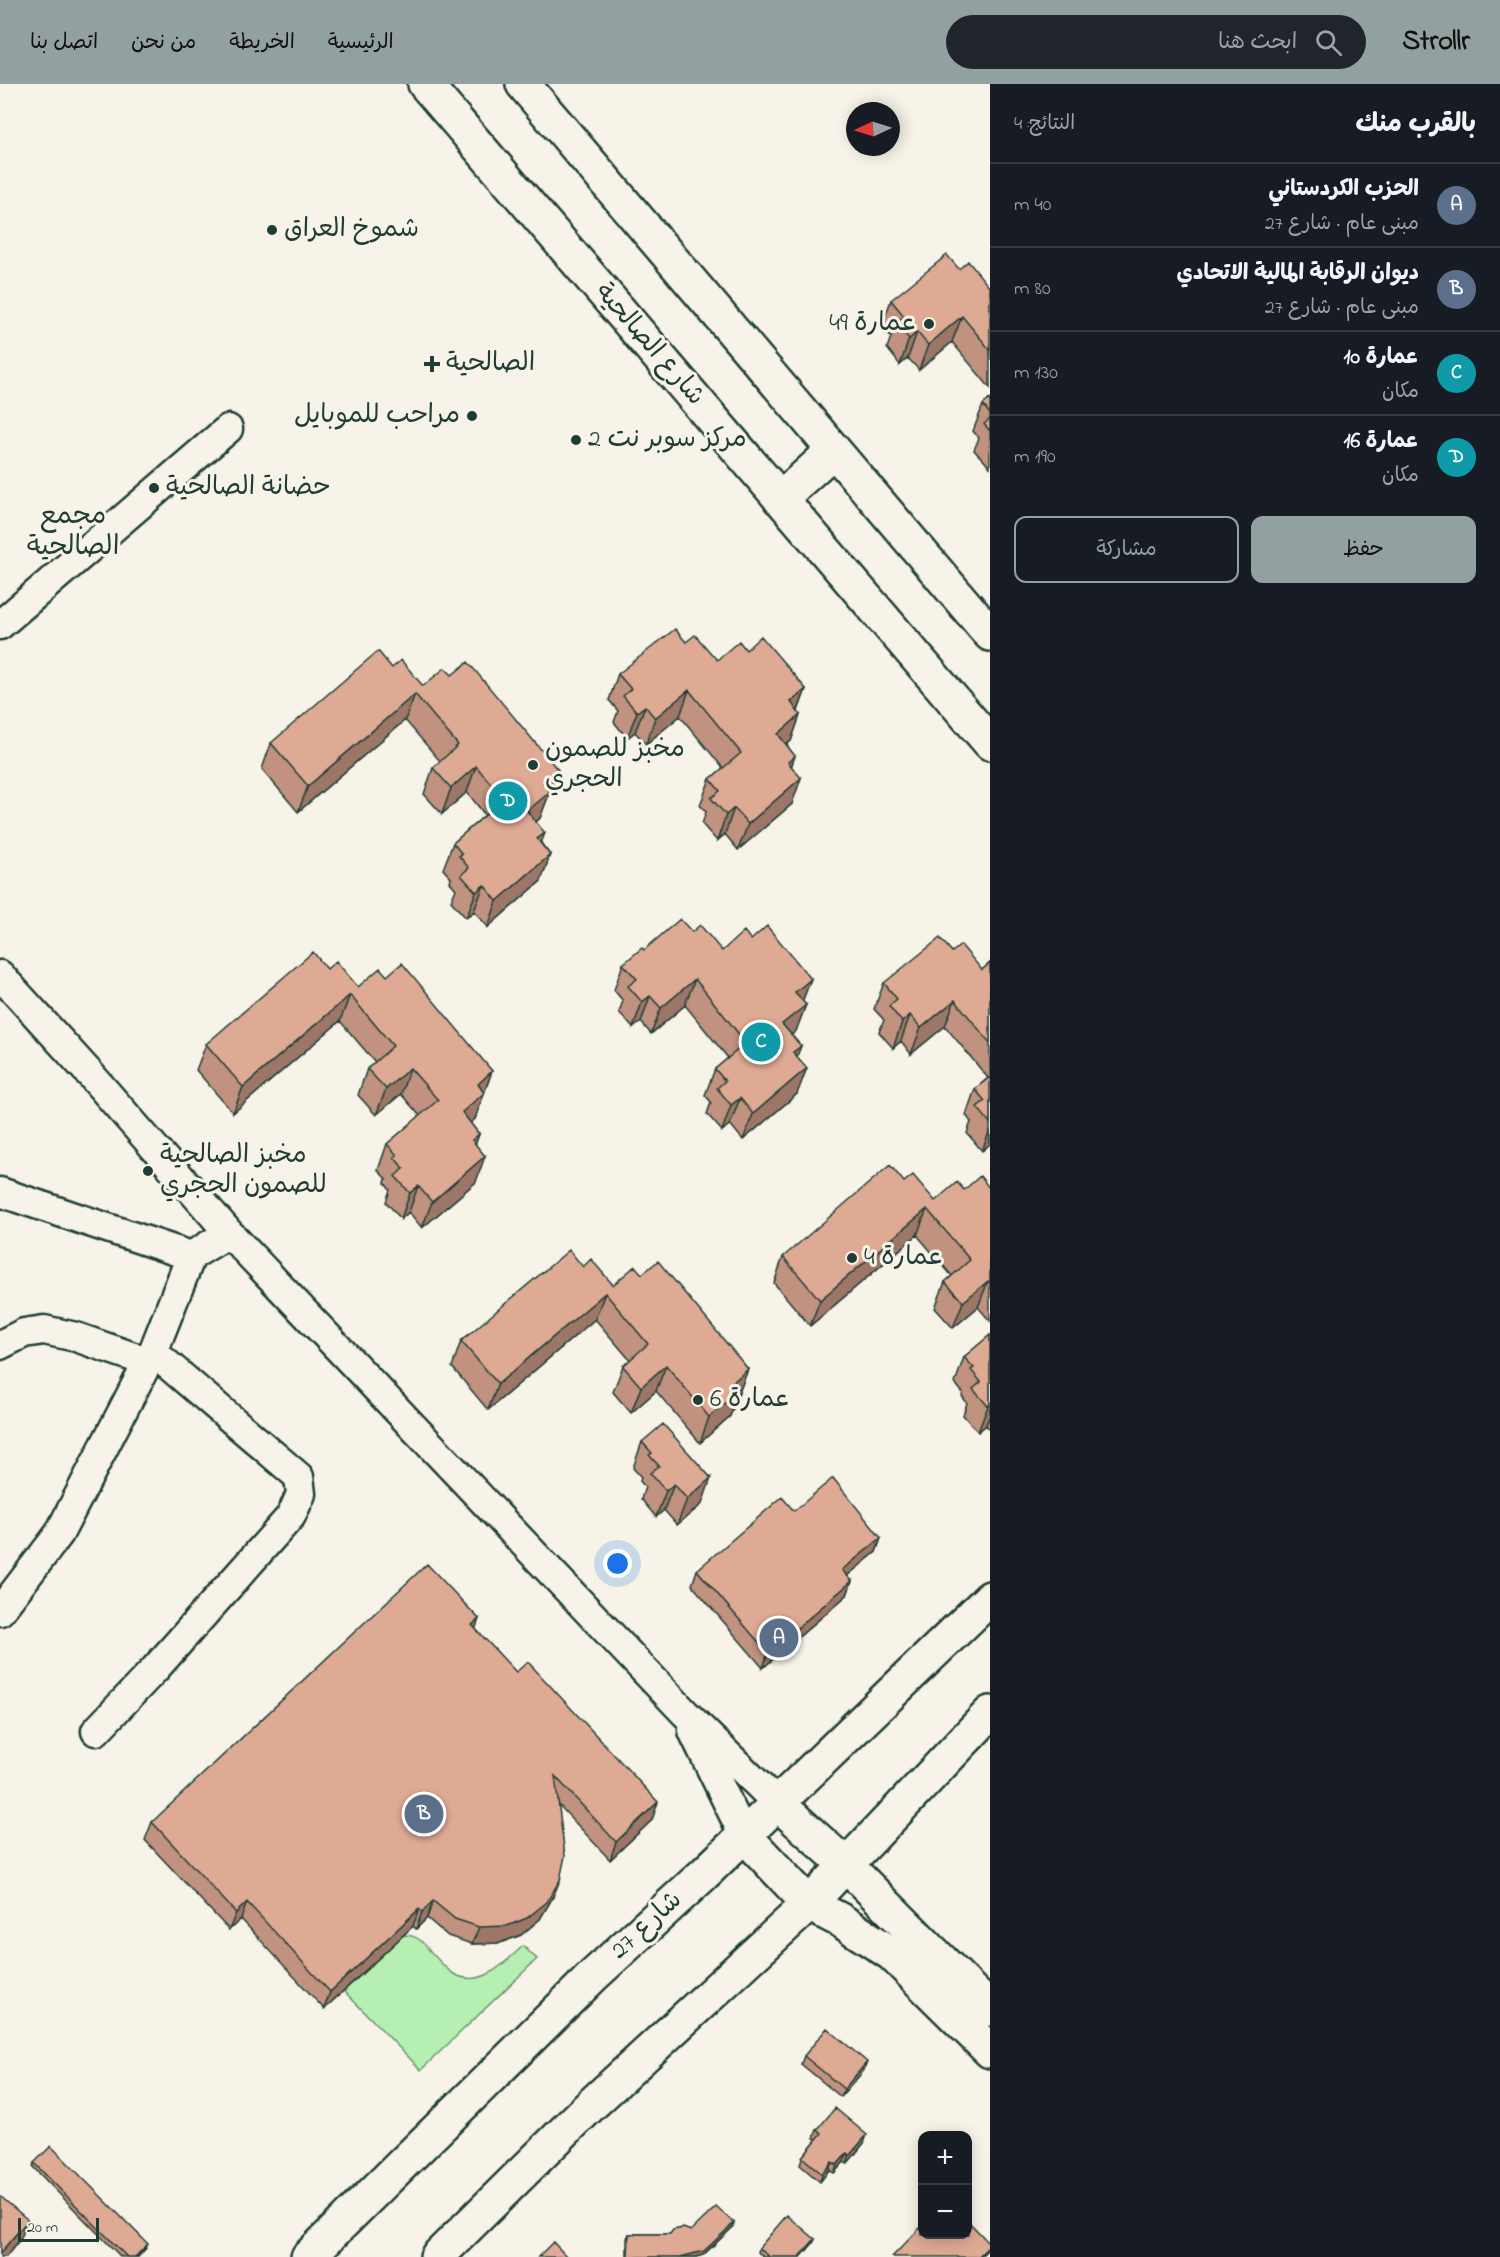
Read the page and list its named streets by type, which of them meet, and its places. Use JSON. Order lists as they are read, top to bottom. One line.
{"streets":{"main road":["شارع الصالحية","شارع 27"]},"districts":["مجمع الصالحية"],"places":{"other":["شموخ العراق","عمارة 49","مراحب للموبايل","مركز سوبر نت 2","حضانة الصالحية","مخبز للصمون الحجري","مخبز الصالحية للصمون الحجري","عمارة 4","عمارة 6"],"health":["الصالحية"]},"scale_bar":"20 m","north":"left","page":{"header":"Strollr","search":"ابحث هنا","nav":["الرئيسية","الخريطة","من نحن","اتصل بنا"],"heading":["بالقرب منك","النتائج: 4"],"list":[{"mark":"A","name":"الحزب الكردستاني","note":"مبنى عام · شارع 27","value":"40 m"},{"mark":"B","name":"ديوان الرقابة المالية الاتحادي","note":"مبنى عام · شارع 27","value":"80 m"},{"mark":"C","name":"عمارة 10","note":"مكان","value":"130 m"},{"mark":"D","name":"عمارة 16","note":"مكان","value":"190 m"}],"buttons":["حفظ","مشاركة"],"pins":["D","C","A","B"],"map_buttons":["+","−"],"scale":"20 m"}}
